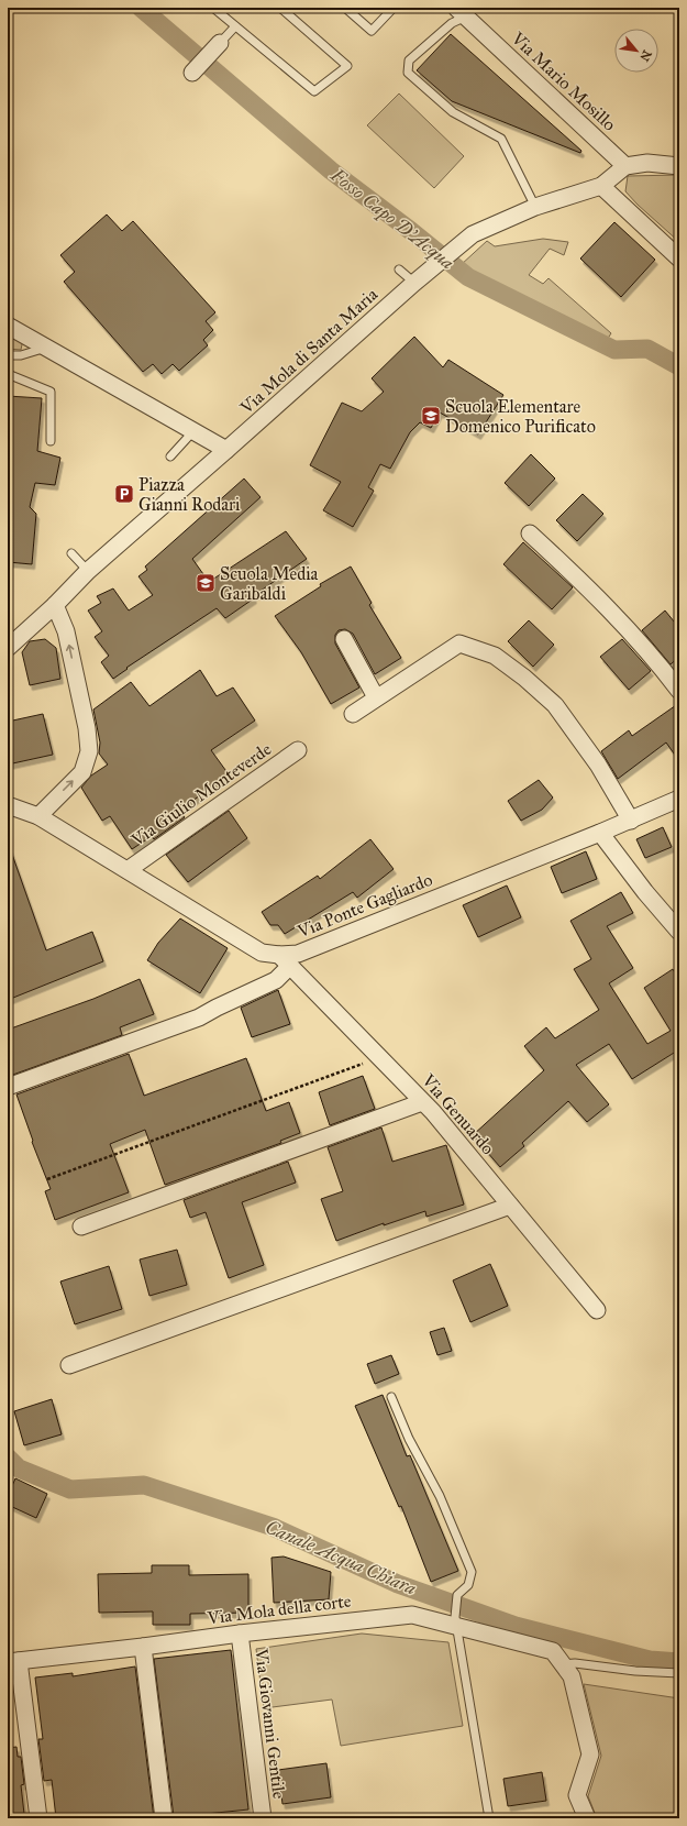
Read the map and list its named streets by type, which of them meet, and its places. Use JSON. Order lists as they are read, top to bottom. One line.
{"streets":{"street":["Via Mario Mosillo","Via Mola di Santa Maria","Via Giulio Monteverde","Via Ponte Gagliardo","Via Genuardo","Via Mola della corte","Via Giovanni Gentile"]},"crossings":[["Via Mario Mosillo","Via Mola di Santa Maria"],["Via Giulio Monteverde","Via Ponte Gagliardo"],["Via Ponte Gagliardo","Via Genuardo"],["Via Mola della corte","Via Giovanni Gentile"]],"water":["Fosso Capo D'Acqua","Canale Acqua Chiara"],"places":{"school or university":["Scuola Elementare Domenico Purificato","Scuola Media Garibaldi"],"parking":["Piazza Gianni Rodari"]},"north":"bottom right"}
